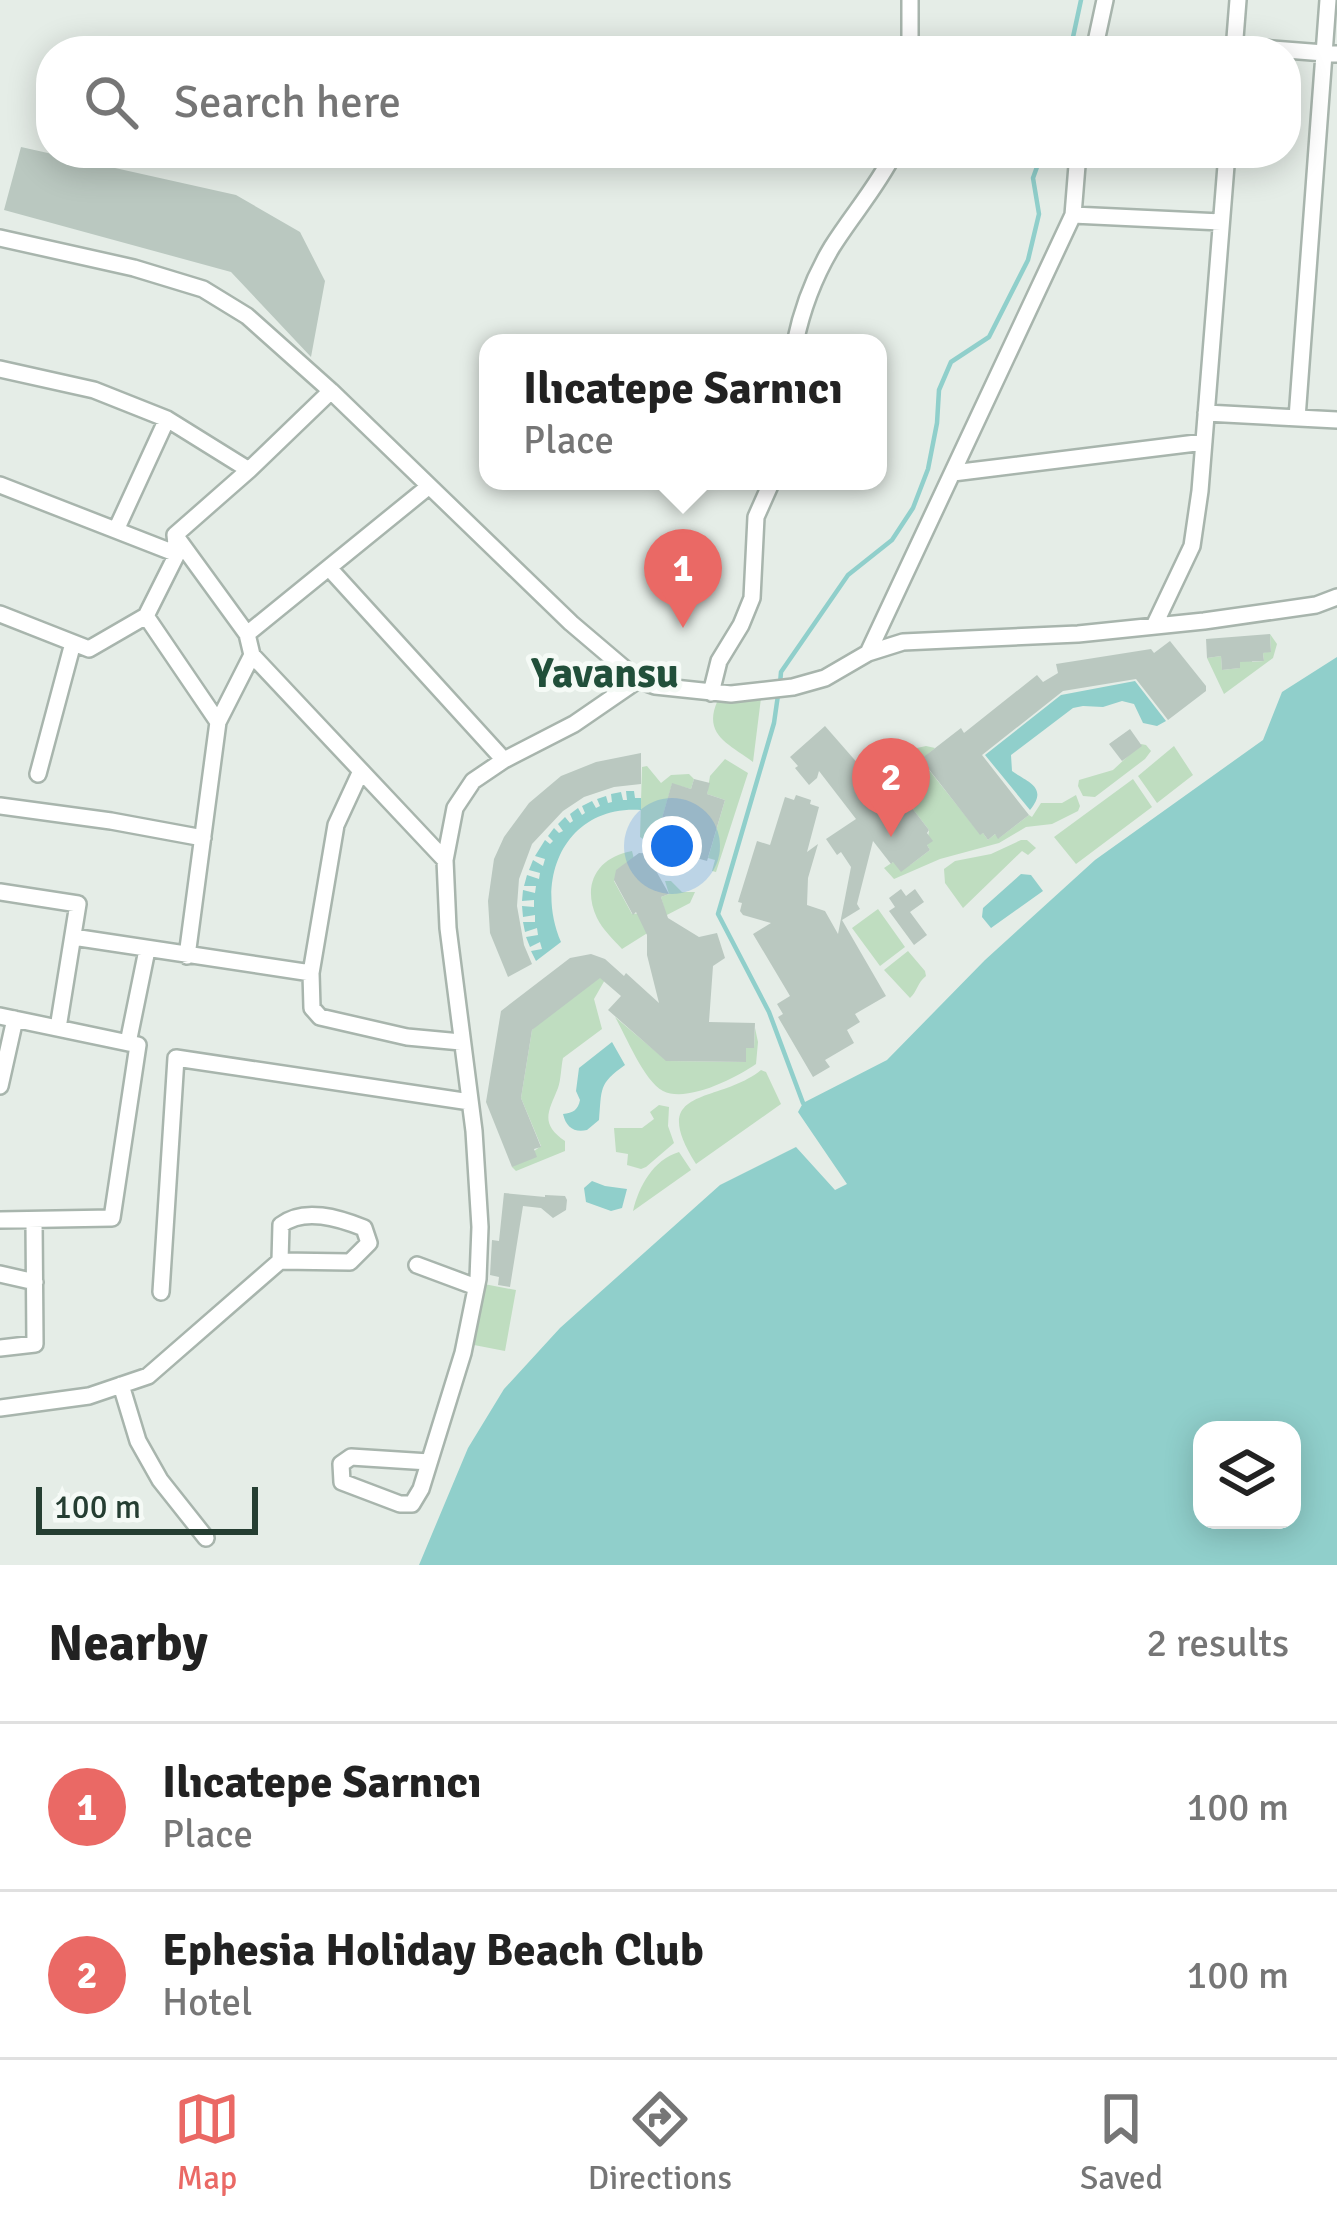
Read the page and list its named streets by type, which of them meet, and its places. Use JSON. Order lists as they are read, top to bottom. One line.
{"districts":["Yavansu"],"scale_bar":"100 m","page":{"search":"Search here","popup":["Ilıcatepe Sarnıcı","Place"],"pins":["1","2"],"scale":"100 m","heading":["Nearby","2 results"],"list":[{"mark":"1","name":"Ilıcatepe Sarnıcı","note":"Place","value":"100 m"},{"mark":"2","name":"Ephesia Holiday Beach Club","note":"Hotel","value":"100 m"}],"nav":["Map","Directions","Saved"]}}
